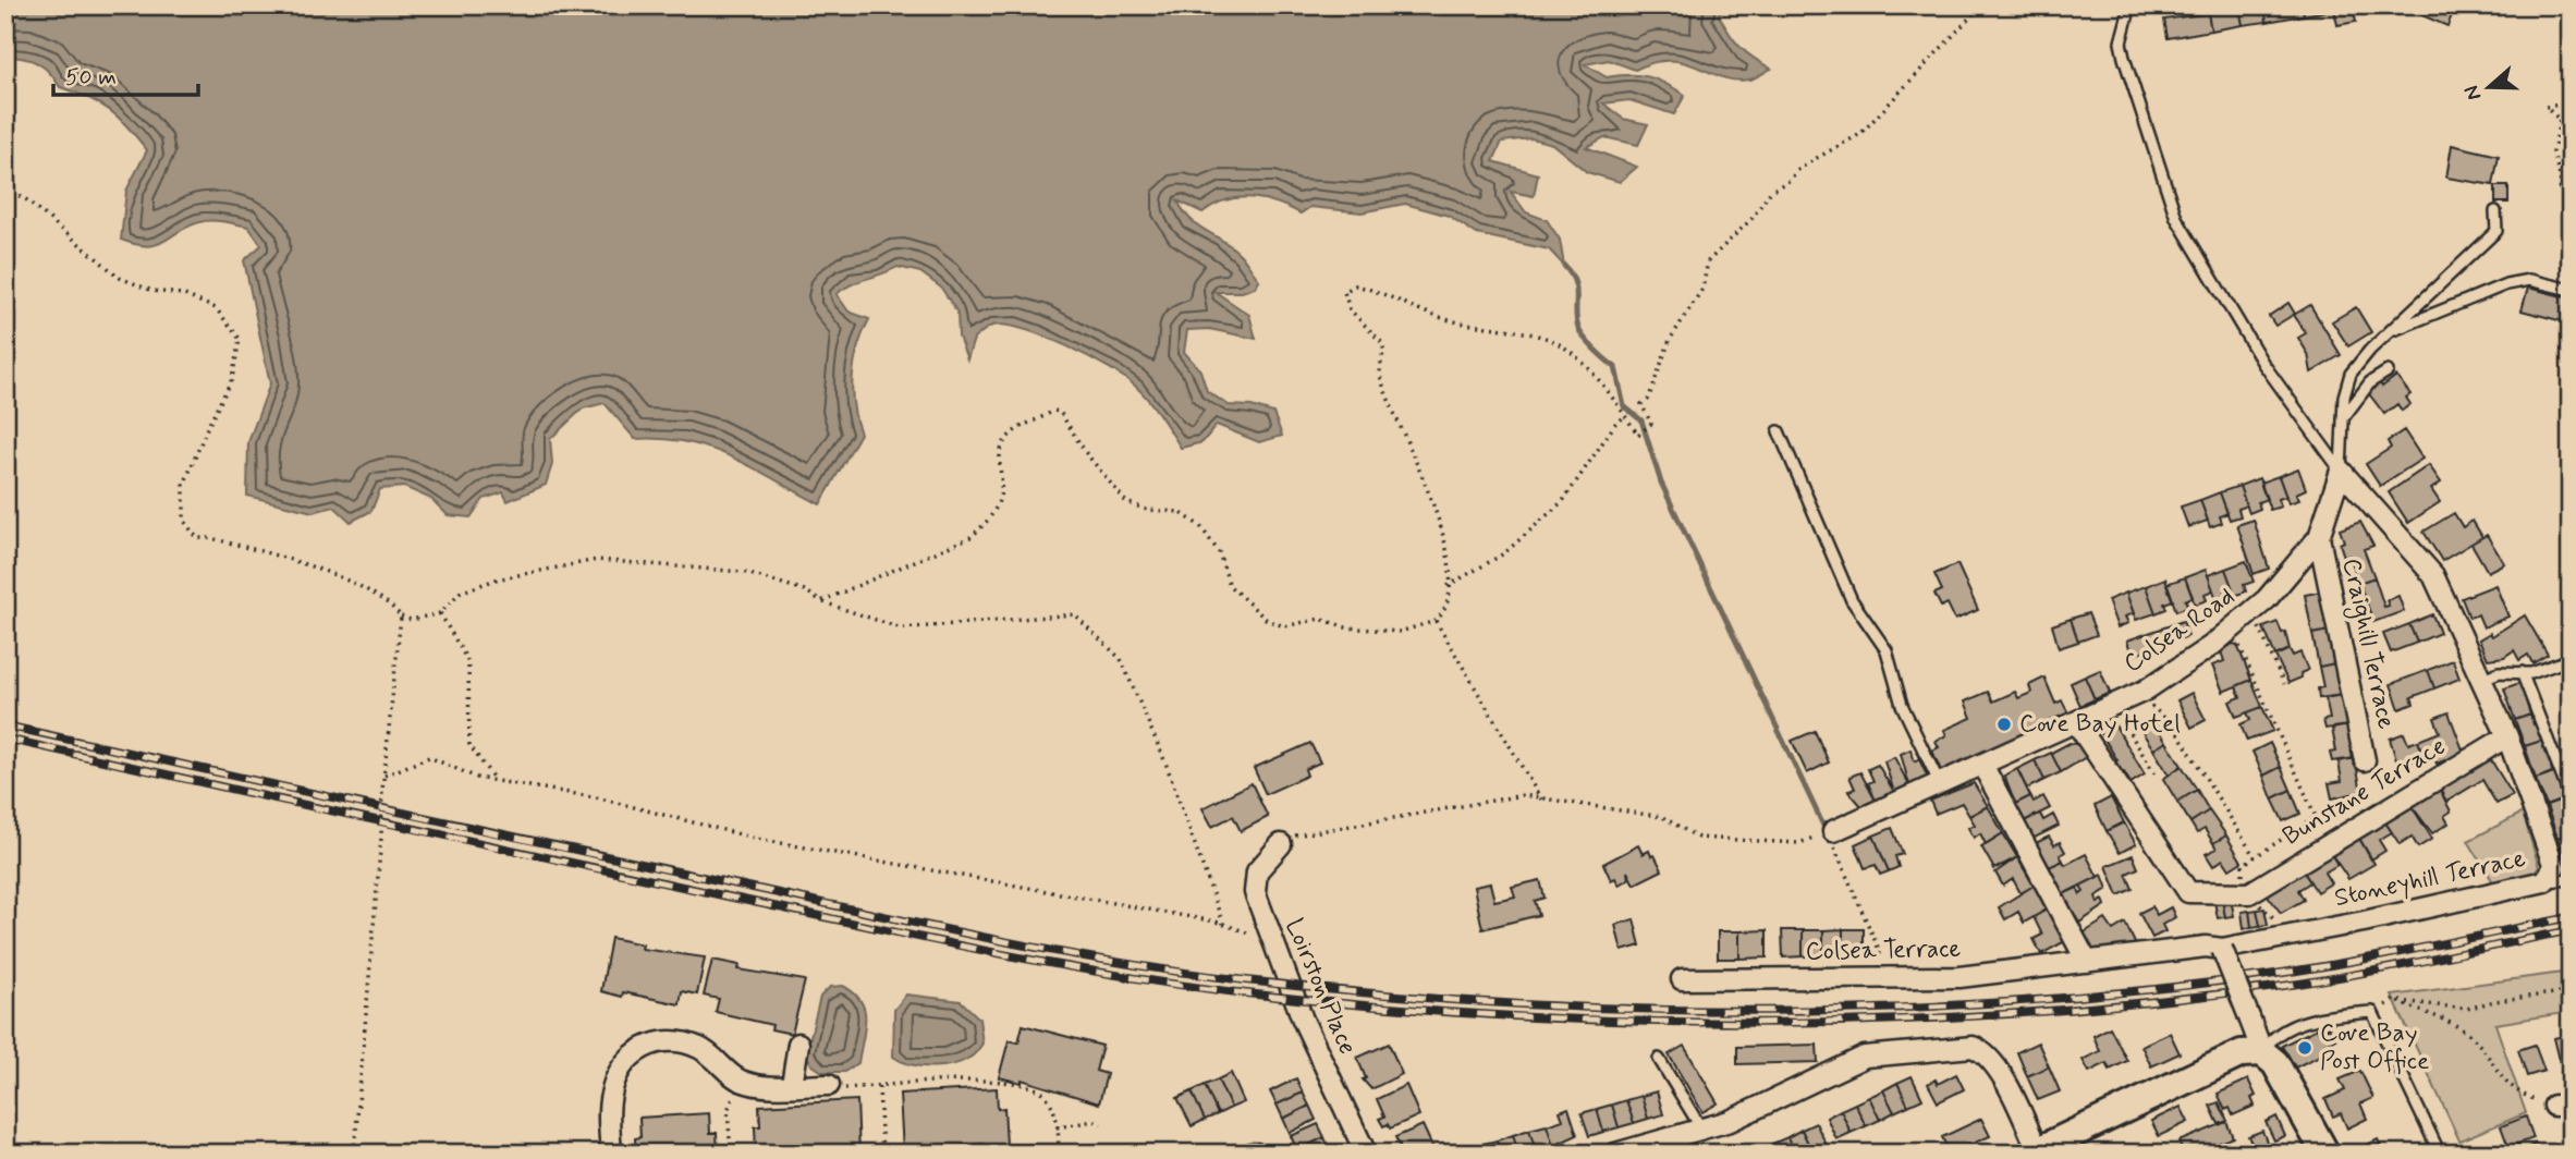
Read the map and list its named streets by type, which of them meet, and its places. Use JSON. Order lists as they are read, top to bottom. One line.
{"streets":{"street":["Colsea Road","Craighill Terrace","Bunstane Terrace","Stoneyhill Terrace","Colsea Terrace","Loirston Place"]},"crossings":[["Colsea Road","Craighill Terrace"],["Colsea Road","Stoneyhill Terrace"],["Bunstane Terrace","Stoneyhill Terrace"]],"places":["Cove Bay Hotel","Cove Bay Post Office"],"scale_bar":"50 m","north":"left"}
